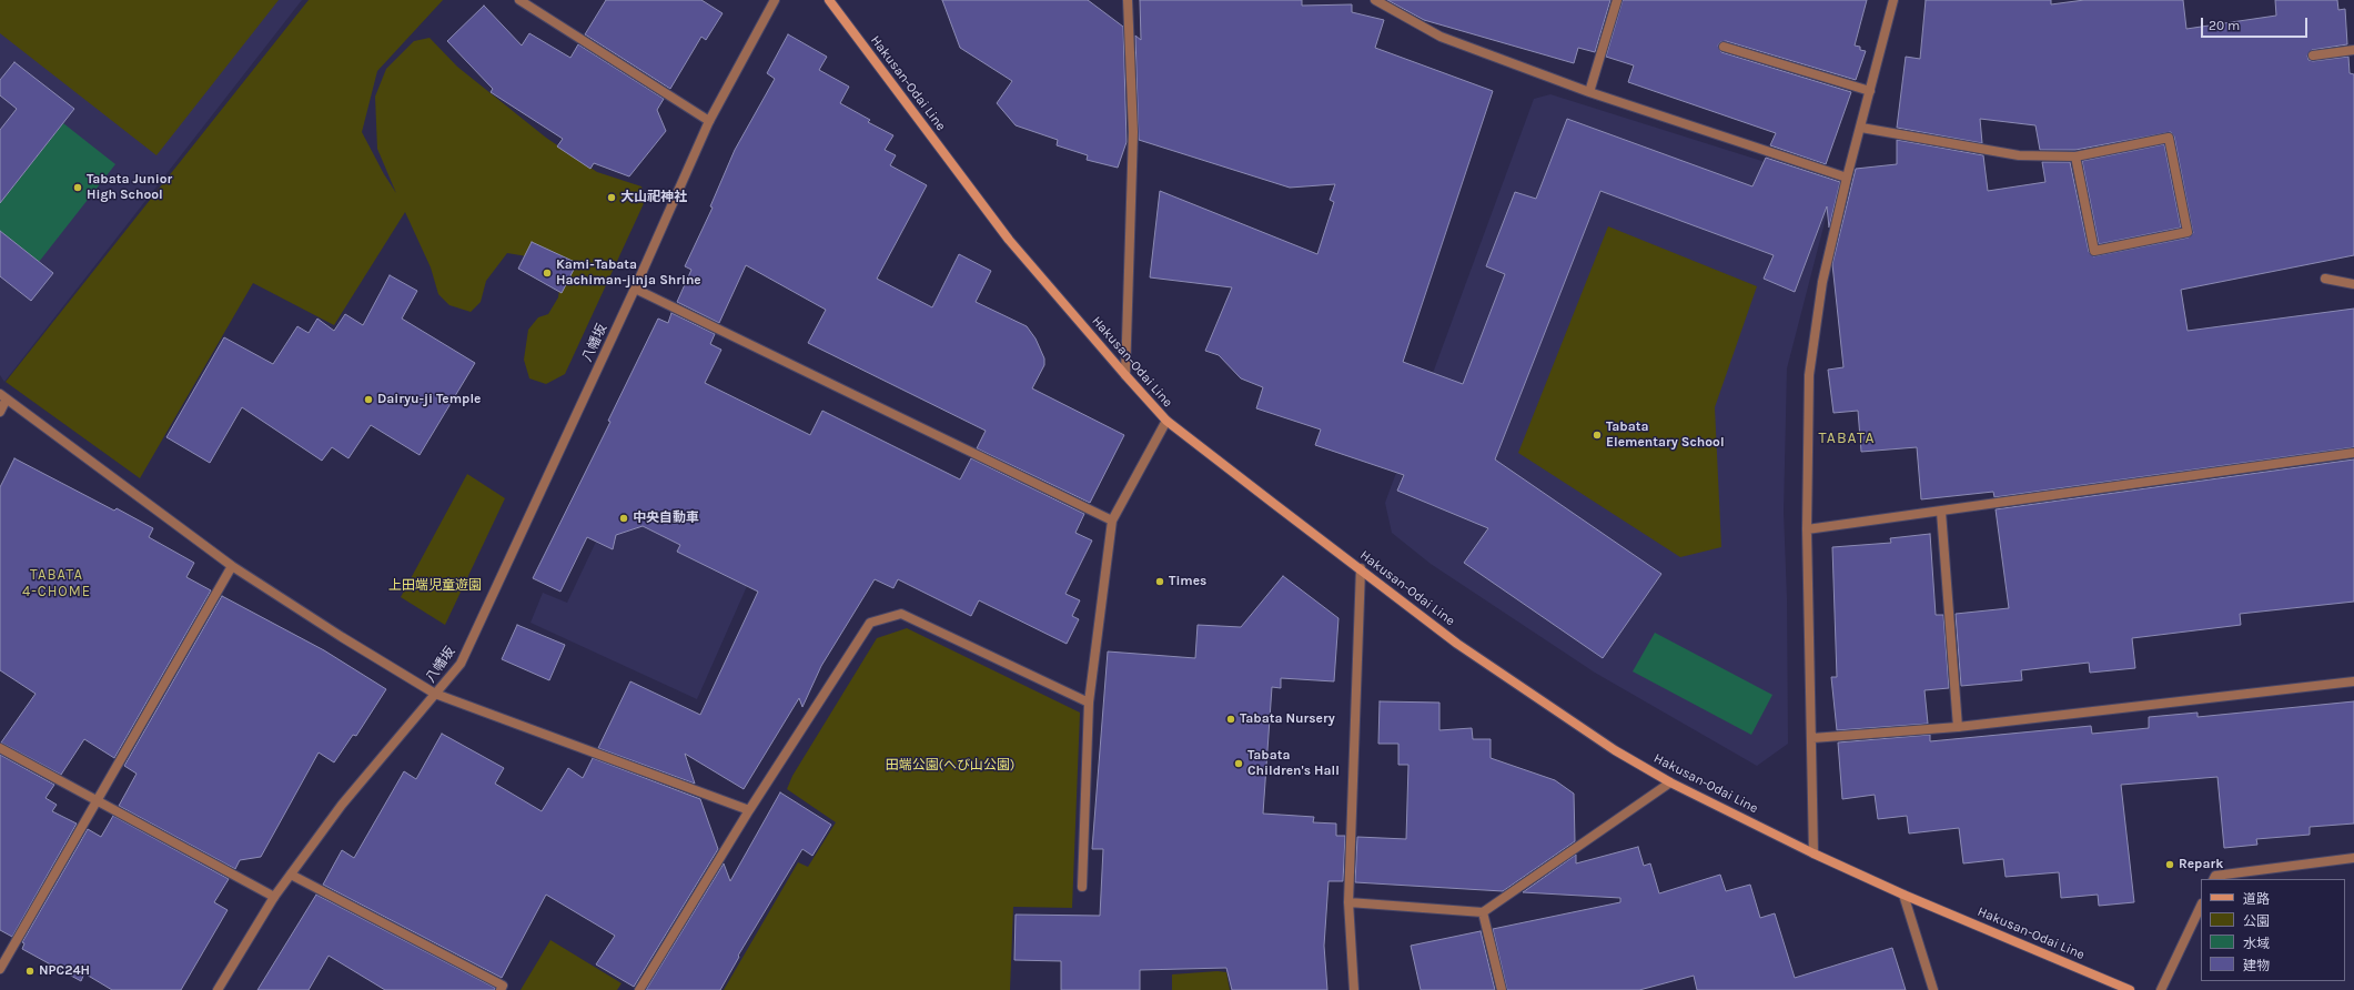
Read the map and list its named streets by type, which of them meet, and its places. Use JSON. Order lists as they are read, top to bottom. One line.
{"streets":{"main road":["Hakusan-Odai Line"],"street":["八幡坂"]},"districts":["TABATA","TABATA 4-CHOME"],"parks":["上田端児童遊園","田端公園(へび山公園)"],"places":["Tabata Junior High School","大山祀神社","Kami-Tabata Hachiman-jinja Shrine","Dairyu-ji Temple","Tabata Elementary School","中央自動車","Times","Tabata Nursery","Tabata Children's Hall","Repark","NPC24H"],"legend":["道路","公園","水域","建物"],"scale_bar":"20 m"}
